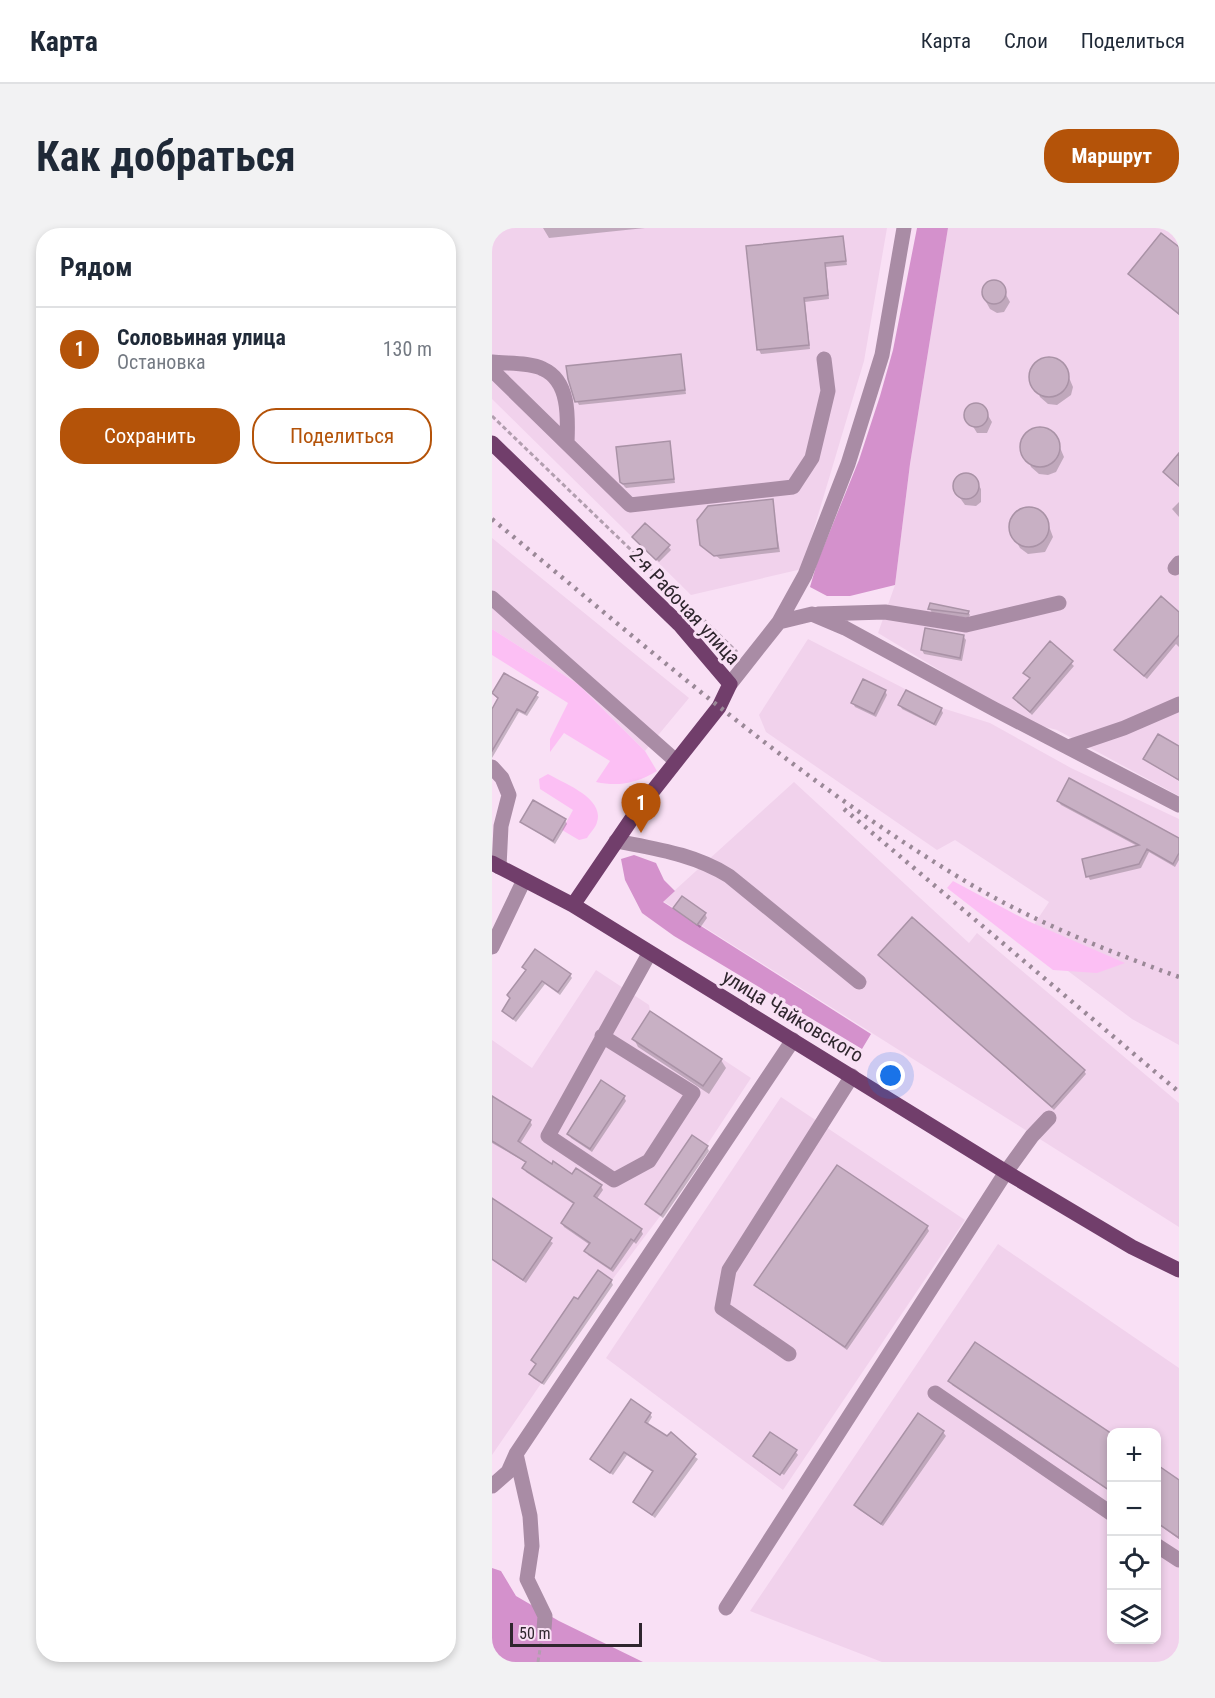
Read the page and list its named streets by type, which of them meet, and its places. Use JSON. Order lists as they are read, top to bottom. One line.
{"streets":{"main road":["2-я Рабочая улица","улица Чайковского"]},"crossings":[["2-я Рабочая улица","улица Чайковского"]],"scale_bar":"50 m","page":{"header":"Карта","nav":["Карта","Слои","Поделиться"],"buttons":["Маршрут",["Сохранить","Поделиться"]],"title":"Как добраться","heading":"Рядом","list":[{"mark":"1","name":"Соловьиная улица","note":"Остановка","value":"130 m"}],"pins":"1","map_buttons":["+","−"],"scale":"50 m"}}
